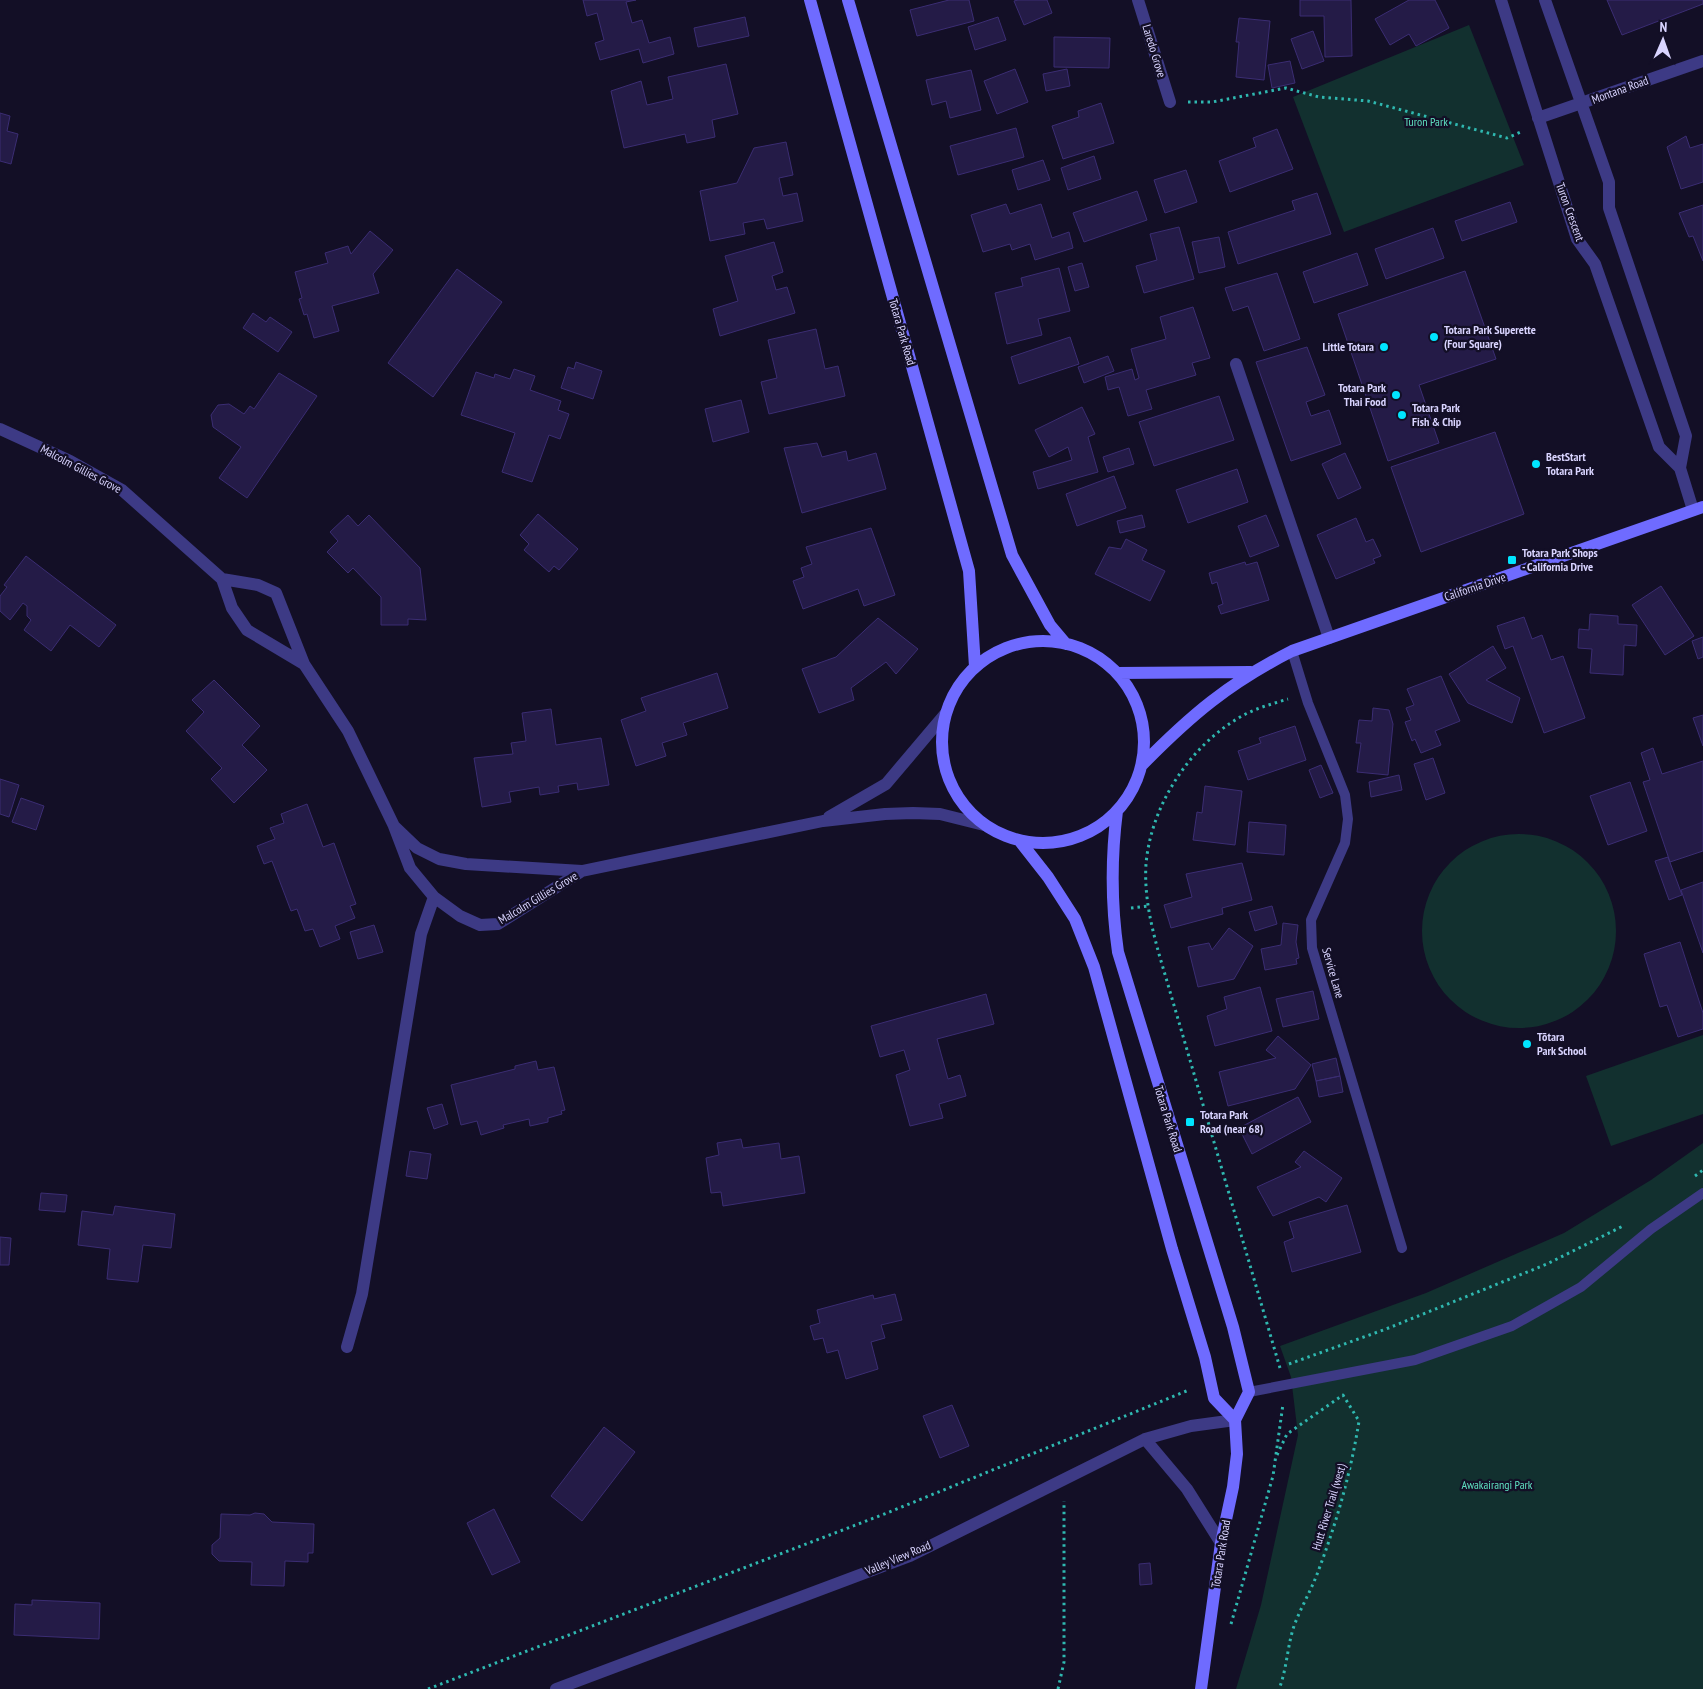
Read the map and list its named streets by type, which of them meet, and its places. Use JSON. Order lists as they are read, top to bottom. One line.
{"streets":{"street":["Laredo Grove","Montana Road","Turon Crescent","Totara Park Road","Malcolm Gillies Grove","California Drive","Valley View Road"],"lane":["Service Lane"],"path":["Hutt River Trail (west)"]},"crossings":[["Montana Road","Turon Crescent"],["Turon Crescent","California Drive"],["Totara Park Road","Valley View Road"],["California Drive","Service Lane"]],"parks":["Turon Park","Awakairangi Park"],"places":{"other":["Totara Park Superette (Four Square)","Little Totara","Totara Park Thai Food","Totara Park Fish & Chip","BestStart Totara Park","Tōtara Park School"],"transit":["Totara Park Shops - California Drive","Totara Park Road (near 68)"]},"north":"top"}
